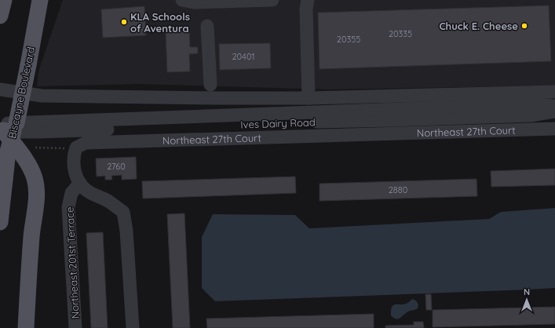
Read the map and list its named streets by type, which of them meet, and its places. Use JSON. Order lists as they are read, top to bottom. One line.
{"streets":{"main road":["Biscayne Boulevard"],"street":["Ives Dairy Road","Northeast 27th Court","Northeast 201st Terrace"]},"crossings":[["Biscayne Boulevard","Ives Dairy Road"],["Northeast 27th Court","Northeast 201st Terrace"]],"places":["KLA Schools of Aventura","Chuck E. Cheese"],"house_numbers":["20335","20355","20401","2760","2880"],"north":"top"}
